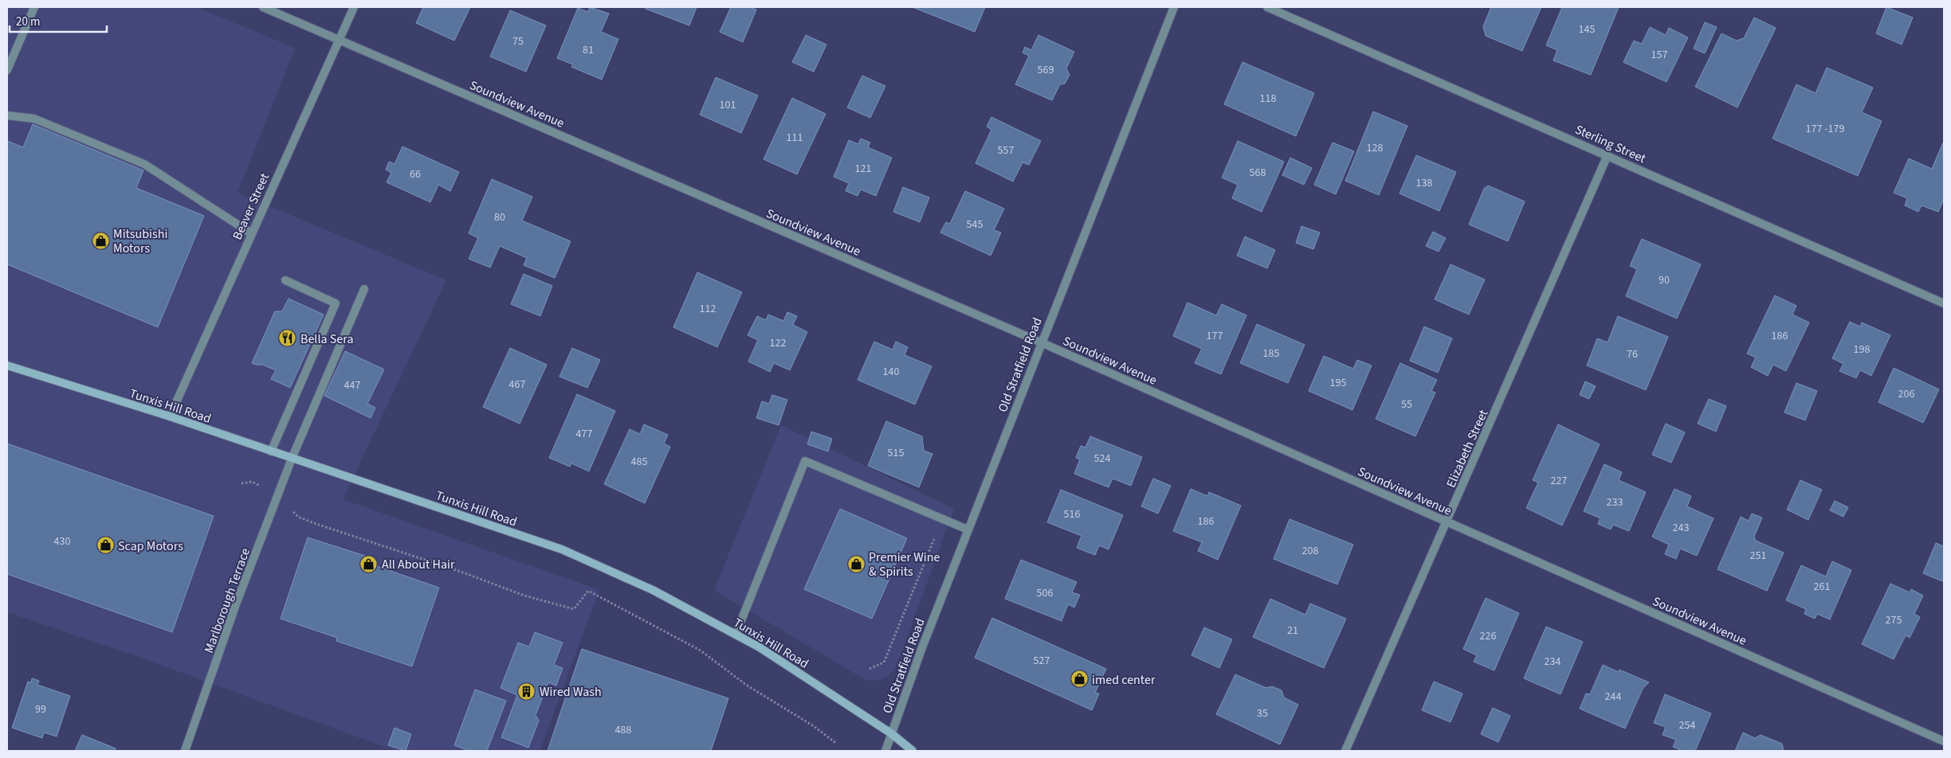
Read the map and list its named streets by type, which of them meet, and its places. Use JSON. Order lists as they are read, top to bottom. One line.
{"streets":{"main road":["Tunxis Hill Road"],"street":["Soundview Avenue","Sterling Street","Beaver Street","Old Stratfield Road","Elizabeth Street","Marlborough Terrace"]},"crossings":[["Soundview Avenue","Beaver Street"],["Soundview Avenue","Old Stratfield Road"],["Soundview Avenue","Elizabeth Street"],["Sterling Street","Elizabeth Street"],["Beaver Street","Tunxis Hill Road"],["Old Stratfield Road","Tunxis Hill Road"],["Tunxis Hill Road","Marlborough Terrace"]],"places":{"shop":["Mitsubishi Motors","Scap Motors","All About Hair","Premier Wine & Spirits","imed center"],"restaurant":["Bella Sera"],"building":["Wired Wash"]},"house_numbers":["145","75","81","157","569","118","101","177 -179","111","128","557","121","568","66","138","80","545","90","112","177","186","122","198","185","76","140","195","467","447","206","55","477","515","524","485","227","233","516","186","243","430","208","251","261","506","275","21","226","527","234","244","99","35","254","488"],"scale_bar":"20 m"}
